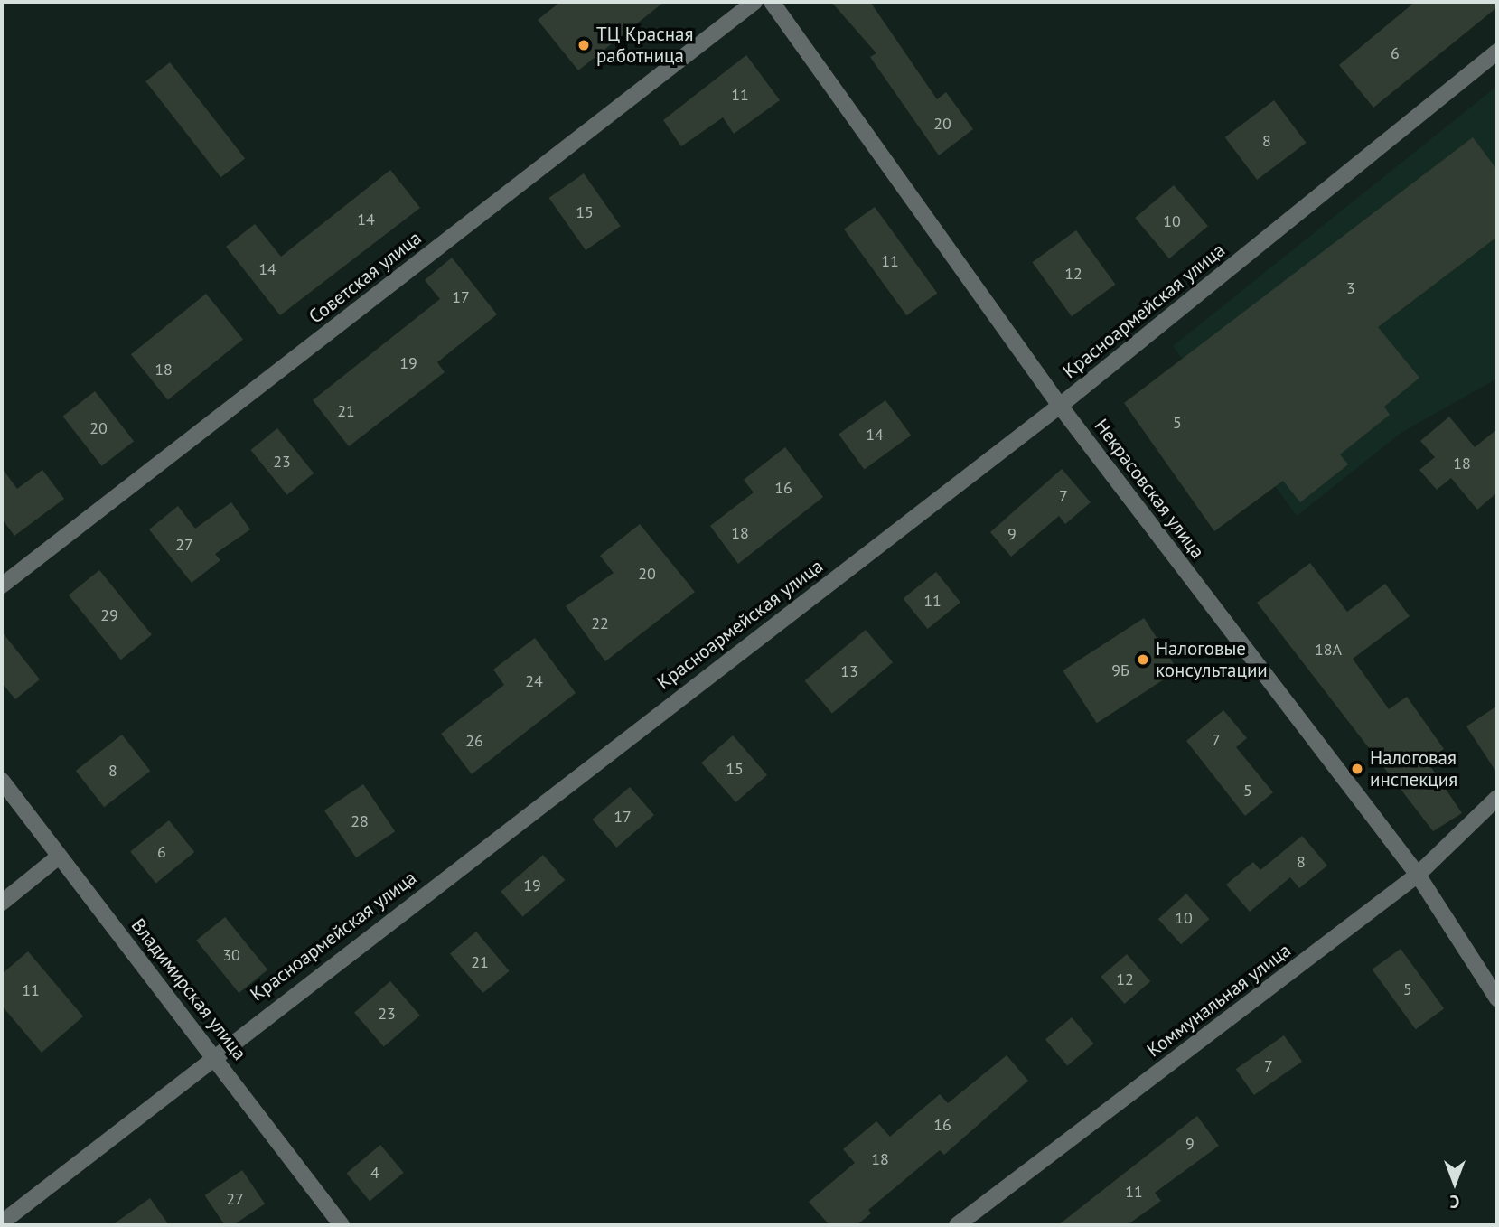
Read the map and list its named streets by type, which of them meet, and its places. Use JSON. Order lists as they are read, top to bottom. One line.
{"streets":{"street":["Советская улица","Красноармейская улица","Некрасовская улица","Владимирская улица","Коммунальная улица"]},"crossings":[["Красноармейская улица","Некрасовская улица"],["Красноармейская улица","Владимирская улица"],["Некрасовская улица","Коммунальная улица"]],"places":["ТЦ Красная работница","Налоговые консультации","Налоговая инспекция"],"house_numbers":["6","11","20","8","15","14","10","11","14","12","3","17","19","18","21","5","20","14","23","18","16","7","18","9","27","20","11","29","22","18А","9Б","13","24","7","26","15","8","5","17","28","6","8","19","10","30","21","12","5","11","23","7","16","9","18","4","11","27"],"north":"bottom"}
